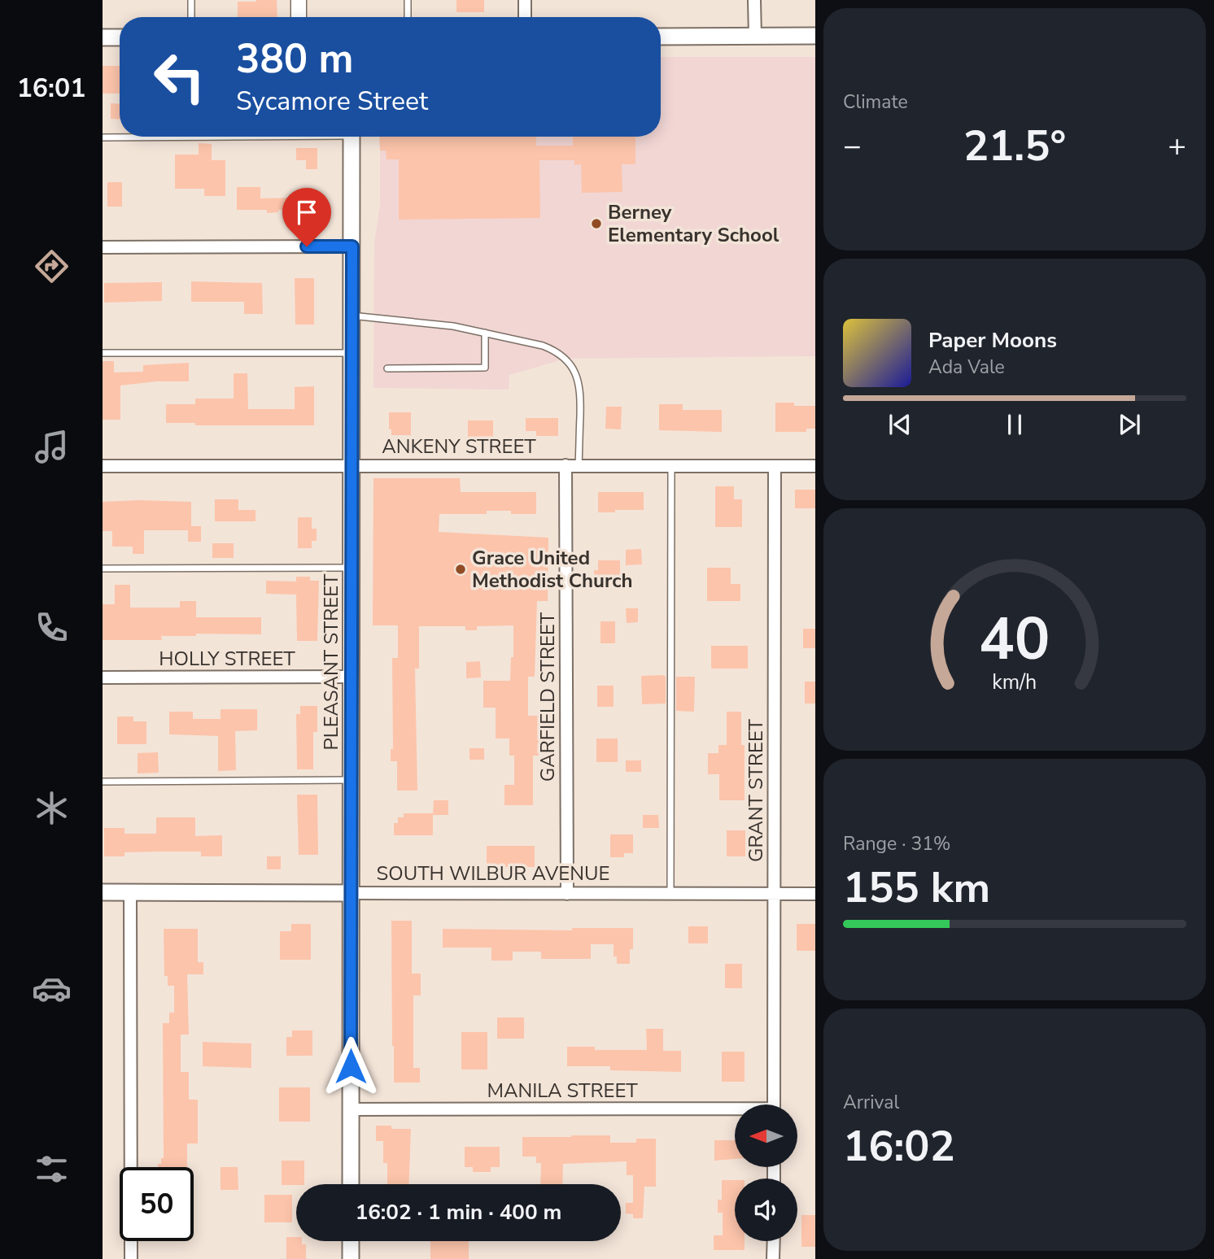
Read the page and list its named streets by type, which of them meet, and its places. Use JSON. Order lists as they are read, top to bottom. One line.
{"streets":{"main road":["PLEASANT STREET","SOUTH WILBUR AVENUE"],"street":["ANKENY STREET","HOLLY STREET","GARFIELD STREET","GRANT STREET","MANILA STREET"]},"crossings":[["ANKENY STREET","PLEASANT STREET"],["ANKENY STREET","GARFIELD STREET"],["ANKENY STREET","GRANT STREET"],["HOLLY STREET","PLEASANT STREET"],["PLEASANT STREET","SOUTH WILBUR AVENUE"],["PLEASANT STREET","MANILA STREET"],["GARFIELD STREET","SOUTH WILBUR AVENUE"],["GRANT STREET","SOUTH WILBUR AVENUE"]],"places":["Berney Elementary School","Grace United Methodist Church"],"north":"left","page":{"tabs":"16:01","tile":["Climate",["Range · 31%","155 km"],["Arrival","16:02"]],"turn":["380 m","Sycamore Street"],"heat":["−","21.5°","+"],"song":["Paper Moons","Ada Vale"],"limit":"50","trip":"16:02 · 1 min · 400 m","gauge":["40","km/h"]}}
